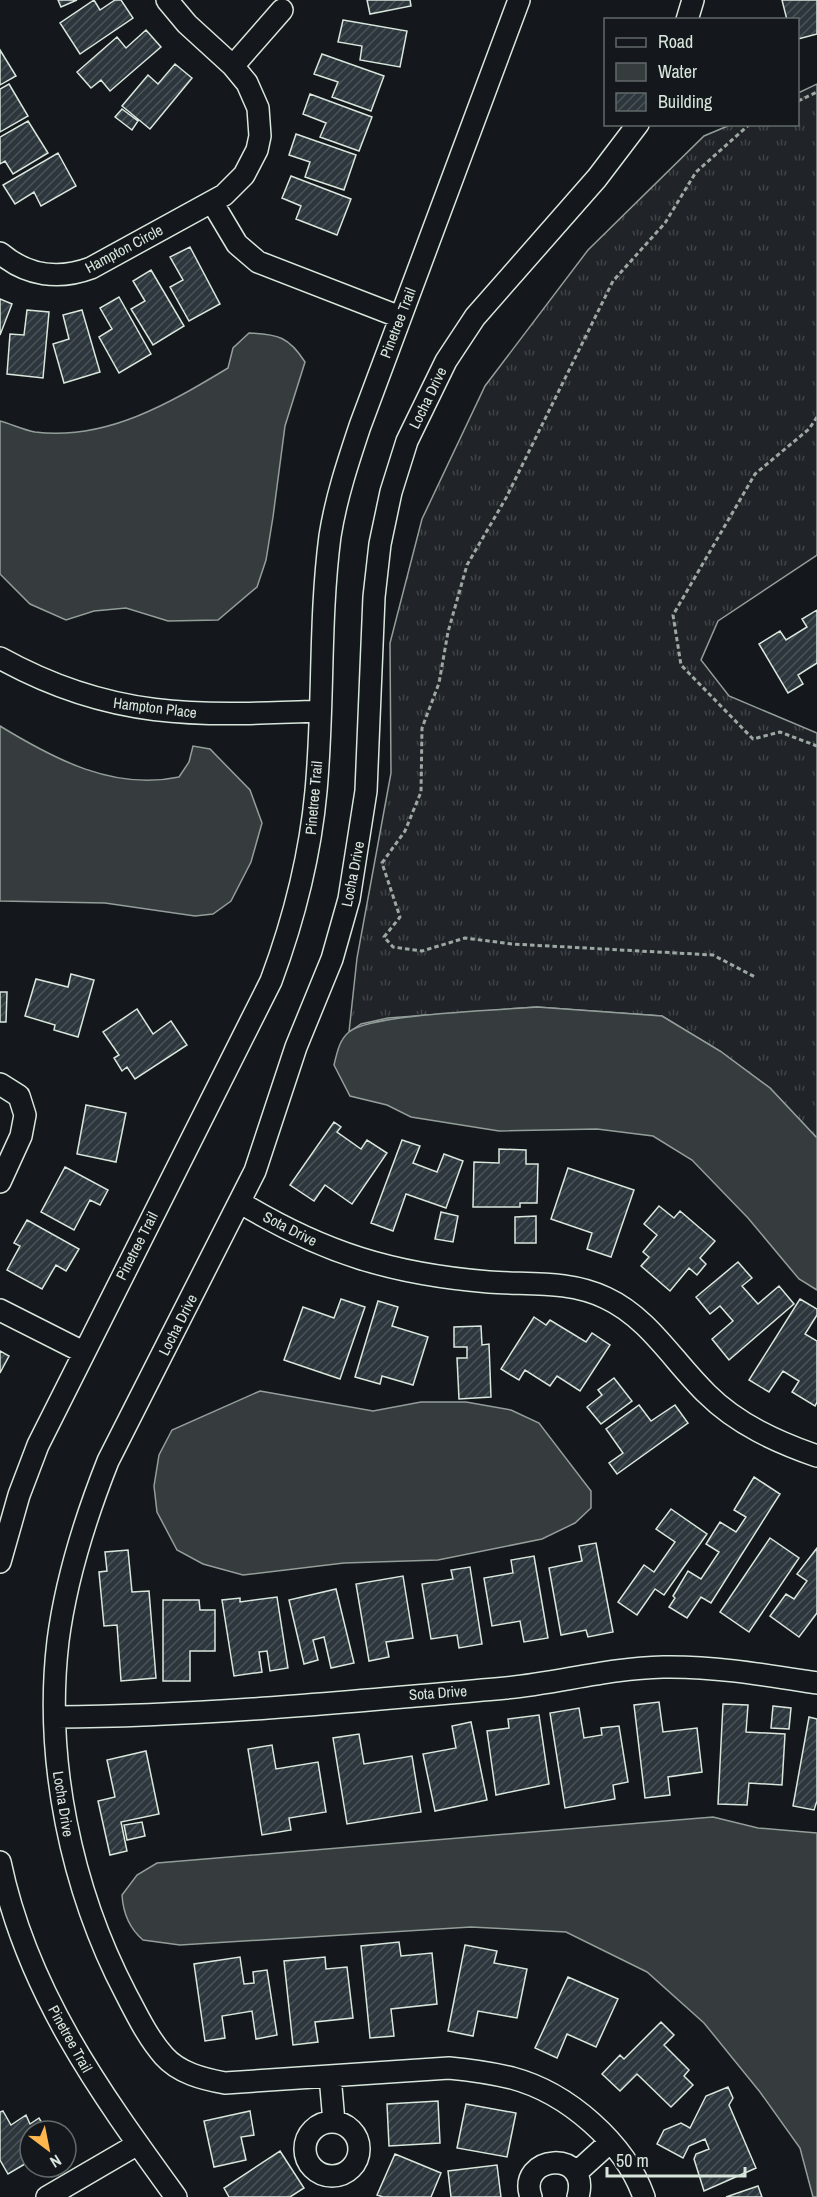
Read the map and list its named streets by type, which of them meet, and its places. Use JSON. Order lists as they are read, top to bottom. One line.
{"streets":{"street":["Hampton Circle","Pinetree Trail","Locha Drive","Hampton Place","Sota Drive"]},"crossings":[["Pinetree Trail","Hampton Place"],["Locha Drive","Sota Drive"]],"legend":["Road","Water","Building"],"scale_bar":"50 m","north":"bottom right"}
